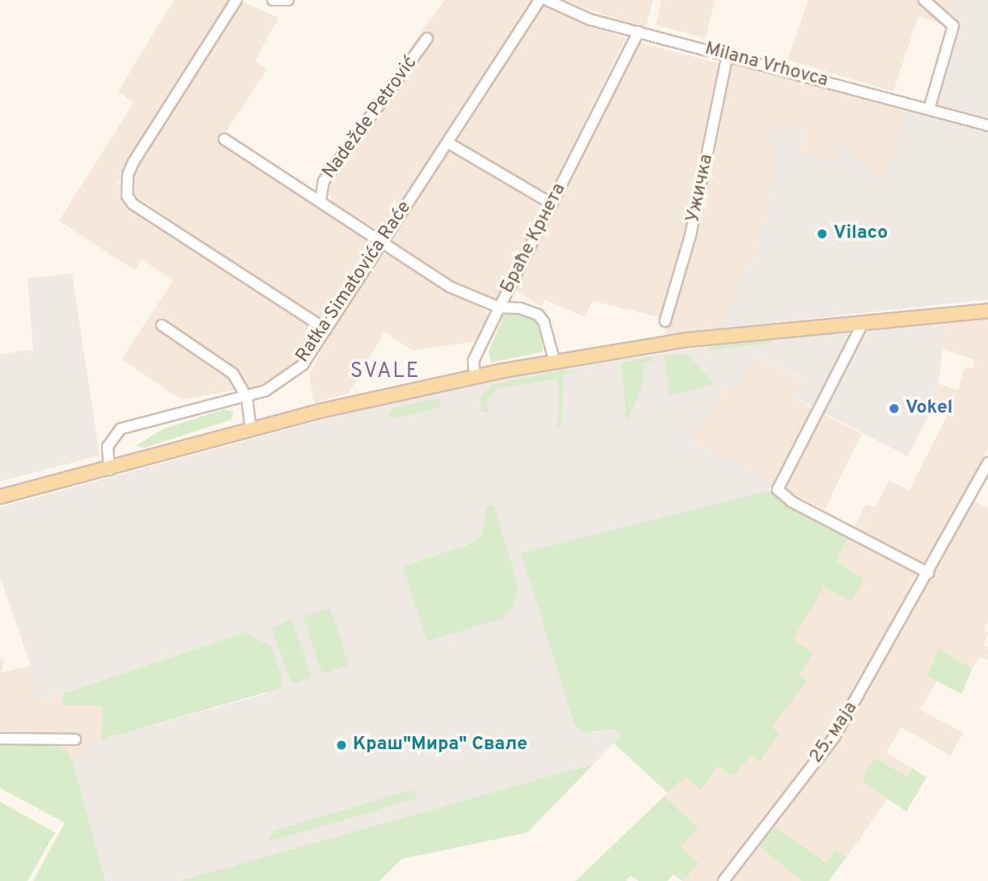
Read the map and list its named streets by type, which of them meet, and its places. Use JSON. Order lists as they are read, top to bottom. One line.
{"streets":{"street":["Milana Vrhovca","Nadežde Petrović","Ужичка","Браће Крнета","Ratka Simatovića Raće","25. маја"]},"crossings":[["Milana Vrhovca","Ужичка"],["Milana Vrhovca","Браће Крнета"],["Nadežde Petrović","Браће Крнета"],["Браће Крнета","Ratka Simatovića Raće"]],"districts":["SVALE"],"places":["Vilaco","Vokel","Краш\"Мира\" Свале"]}
